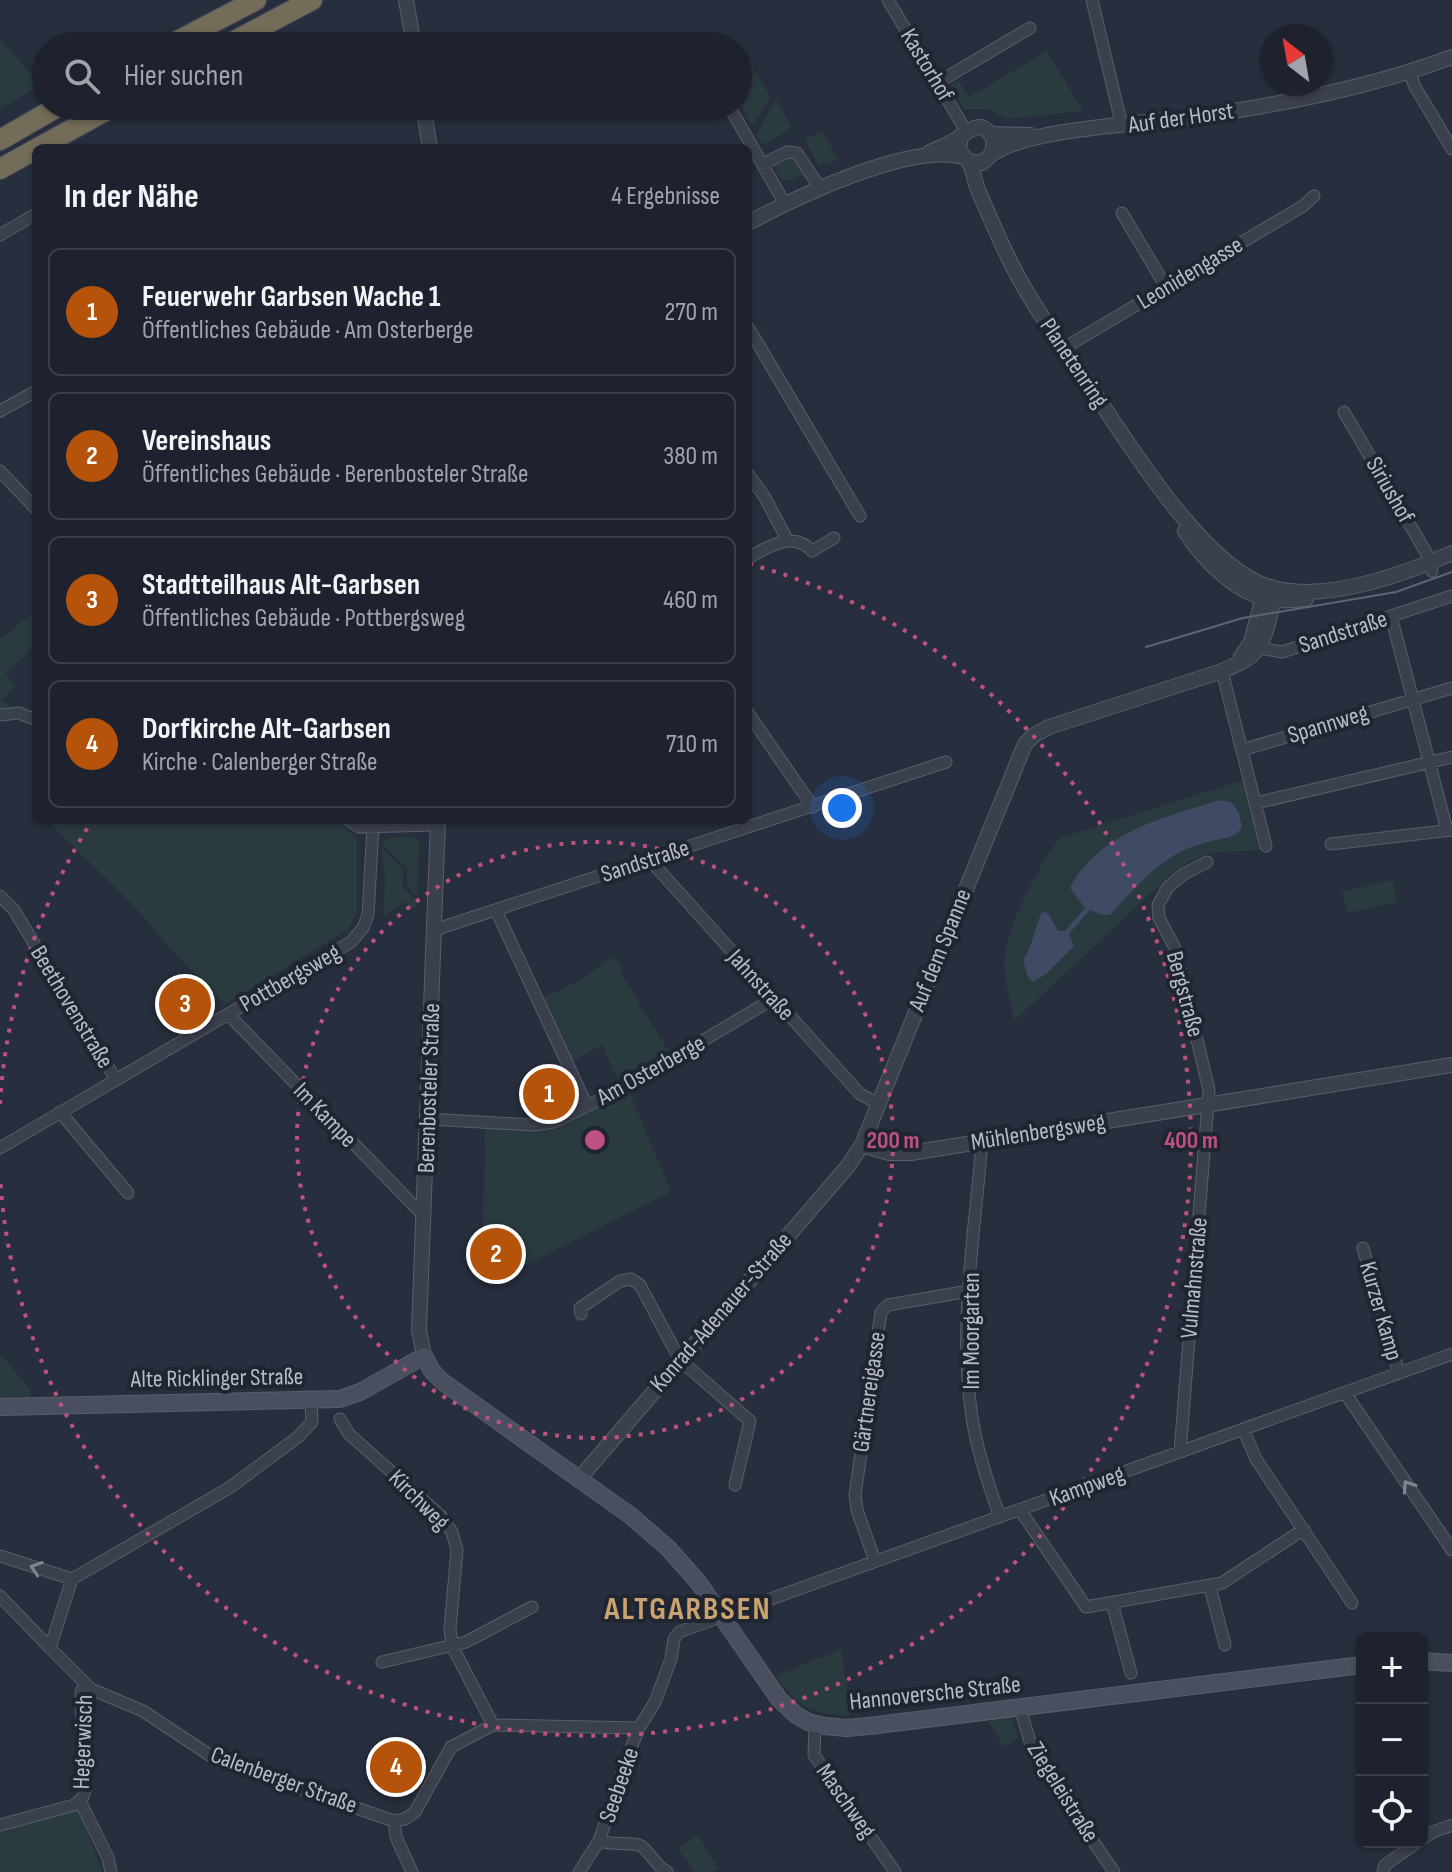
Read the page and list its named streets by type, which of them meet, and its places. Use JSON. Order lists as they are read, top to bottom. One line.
{"streets":{"main road":["Alte Ricklinger Straße","Hannoversche Straße"],"street":["Kastorhof","Auf der Horst","Leonidengasse","Planetenring","Siriushof","Sandstraße","Spannweg","Auf dem Spanne","Pottbergsweg","Jahnstraße","Bergstraße","Beethovenstraße","Am Osterberge","Berenbosteler Straße","Im Kampe","Mühlenbergsweg","Vulmahnstraße","Kurzer Kamp","Konrad-Adenauer-Straße","Im Moorgarten","Gärtnereigasse","Kampweg","Kirchweg","Hegerwisch","Calenberger Straße","Seebeeke","Ziegeleistraße","Maschweg"]},"crossings":[["Kastorhof","Auf der Horst"],["Kastorhof","Planetenring"],["Auf der Horst","Planetenring"],["Leonidengasse","Planetenring"],["Sandstraße","Jahnstraße"],["Sandstraße","Berenbosteler Straße"],["Auf dem Spanne","Jahnstraße"],["Auf dem Spanne","Mühlenbergsweg"],["Auf dem Spanne","Konrad-Adenauer-Straße"],["Pottbergsweg","Beethovenstraße"],["Pottbergsweg","Im Kampe"],["Jahnstraße","Am Osterberge"],["Bergstraße","Mühlenbergsweg"],["Bergstraße","Vulmahnstraße"],["Am Osterberge","Berenbosteler Straße"],["Berenbosteler Straße","Im Kampe"],["Berenbosteler Straße","Alte Ricklinger Straße"],["Berenbosteler Straße","Hannoversche Straße"],["Mühlenbergsweg","Vulmahnstraße"],["Mühlenbergsweg","Konrad-Adenauer-Straße"],["Mühlenbergsweg","Im Moorgarten"],["Vulmahnstraße","Kampweg"],["Kurzer Kamp","Kampweg"],["Konrad-Adenauer-Straße","Hannoversche Straße"],["Im Moorgarten","Gärtnereigasse"],["Im Moorgarten","Kampweg"],["Alte Ricklinger Straße","Hannoversche Straße"],["Gärtnereigasse","Kampweg"],["Kampweg","Hannoversche Straße"],["Hannoversche Straße","Ziegeleistraße"],["Hannoversche Straße","Maschweg"],["Hegerwisch","Calenberger Straße"]],"districts":["ALTGARBSEN"],"north":"top left","page":{"search":"Hier suchen","heading":["In der Nähe","4 Ergebnisse"],"list":[{"mark":"1","name":"Feuerwehr Garbsen Wache 1","note":"Öffentliches Gebäude · Am Osterberge","value":"270 m"},{"mark":"2","name":"Vereinshaus","note":"Öffentliches Gebäude · Berenbosteler Straße","value":"380 m"},{"mark":"3","name":"Stadtteilhaus Alt-Garbsen","note":"Öffentliches Gebäude · Pottbergsweg","value":"460 m"},{"mark":"4","name":"Dorfkirche Alt-Garbsen","note":"Kirche · Calenberger Straße","value":"710 m"}],"pins":["3","1","2","4"],"map_buttons":["+","−"]},"rings":["200 m","400 m"]}
